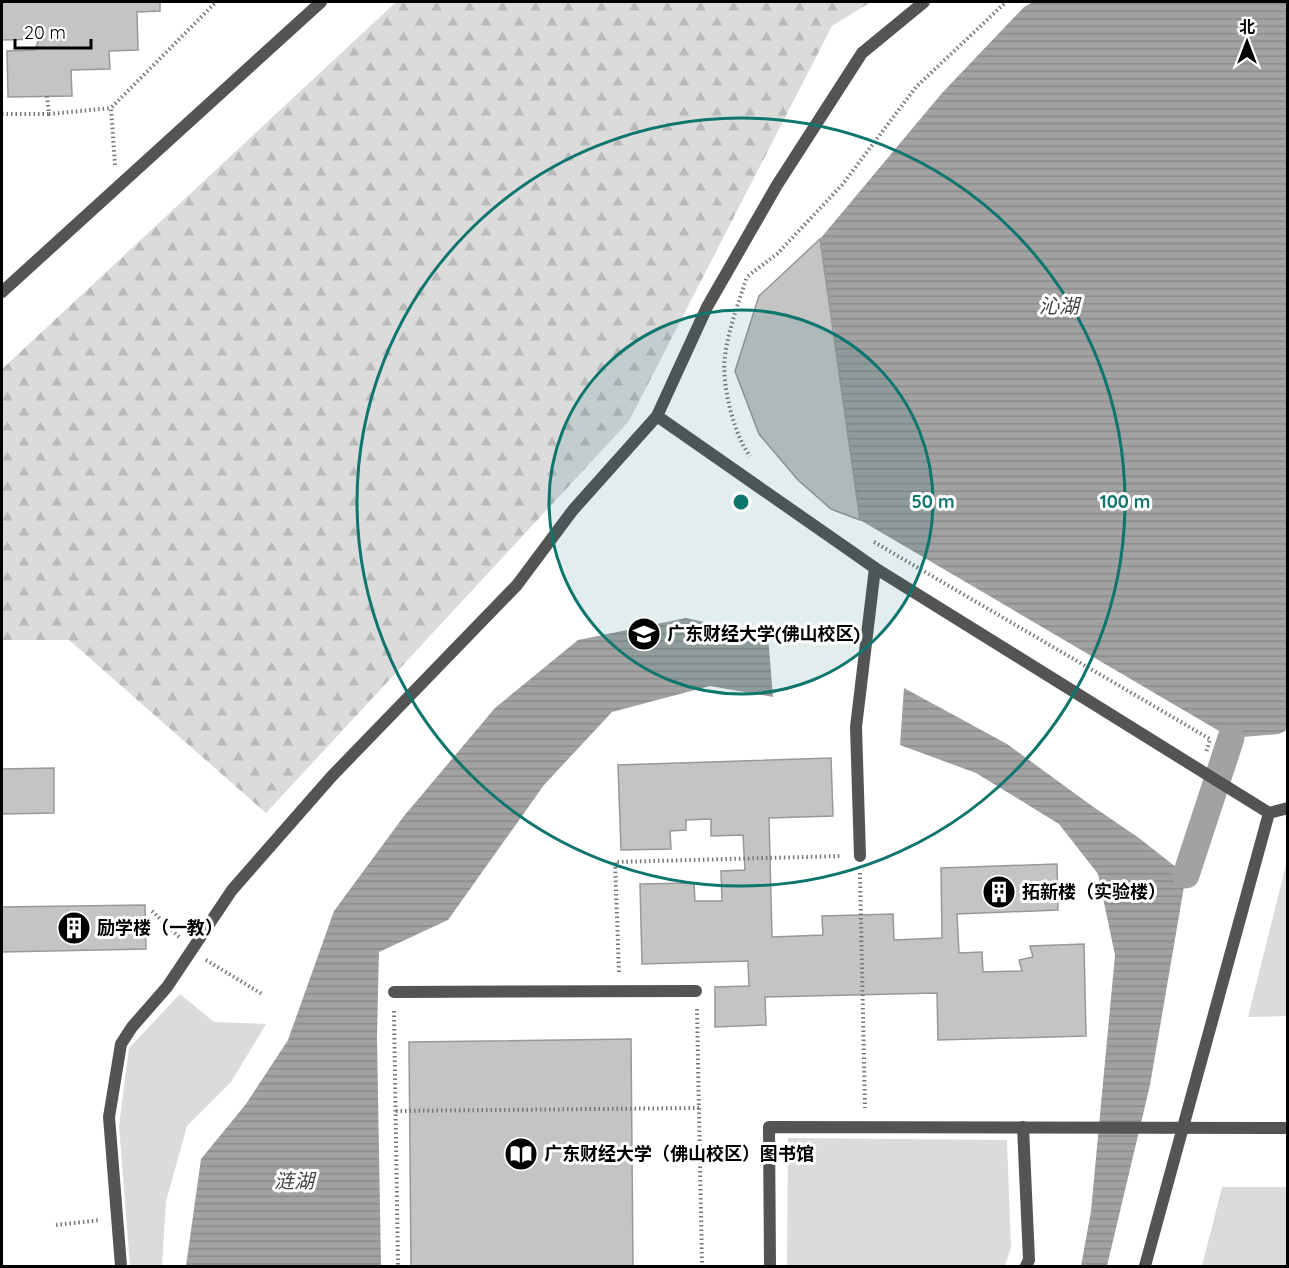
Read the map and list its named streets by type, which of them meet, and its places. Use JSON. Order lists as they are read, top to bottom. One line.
{"water":["沁湖","涟湖"],"places":{"school or university":["广东财经大学(佛山校区)"],"building":["拓新楼（实验楼）","励学楼（一教）"],"library":["广东财经大学（佛山校区）图书馆"]},"scale_bar":"20 m","north":"top","rings":["50 m","100 m"]}
